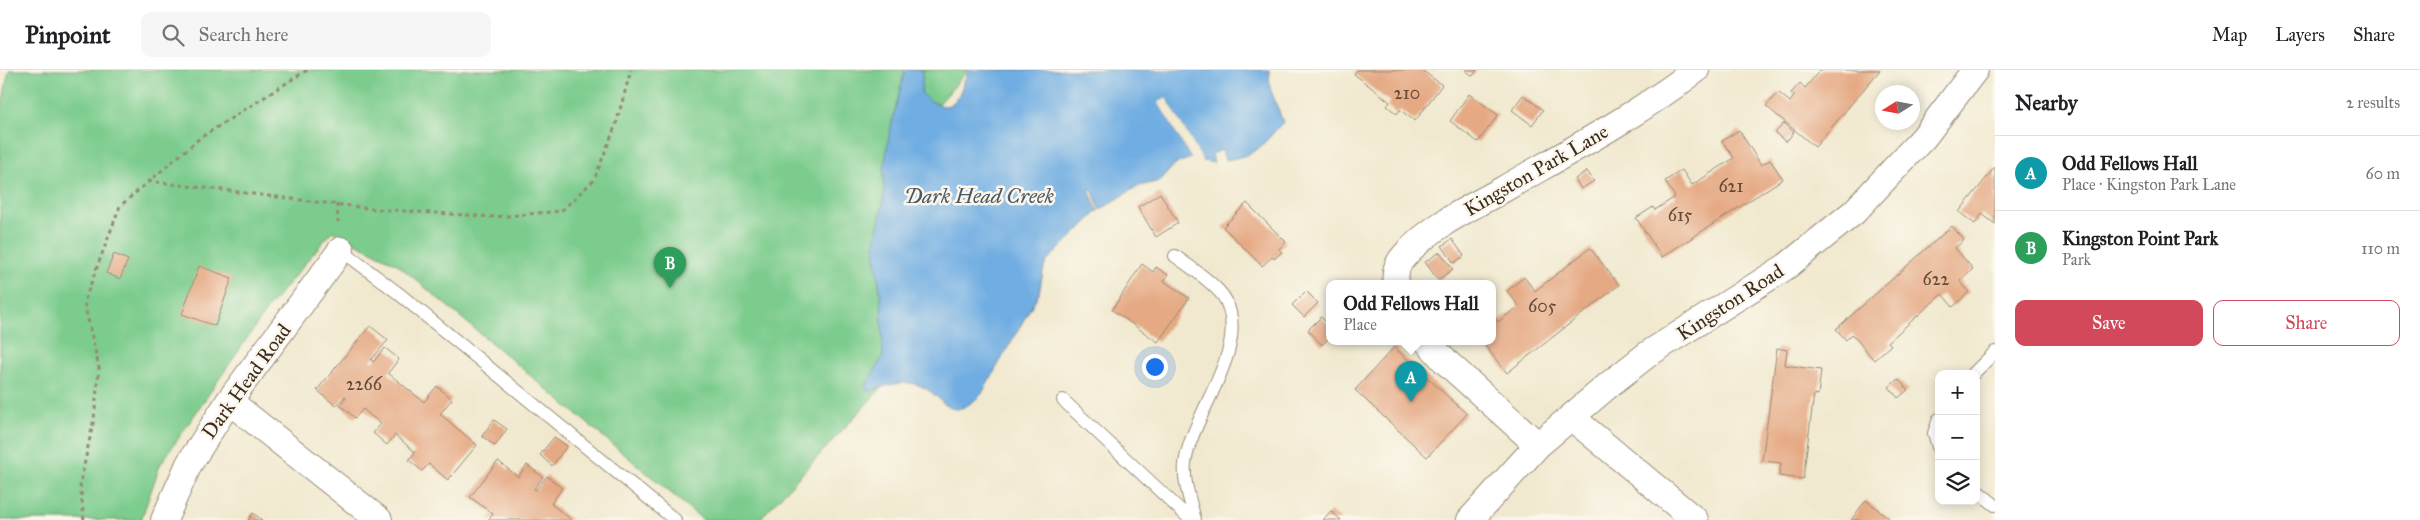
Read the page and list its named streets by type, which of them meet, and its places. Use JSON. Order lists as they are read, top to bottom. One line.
{"streets":{"street":["Kingston Park Lane","Kingston Road","Dark Head Road"]},"water":["Dark Head Creek"],"house_numbers":["210","621","615","622","605","2266"],"north":"left","page":{"header":"Pinpoint","search":"Search here","nav":["Map","Layers","Share"],"heading":["Nearby","2 results"],"list":[{"mark":"A","name":"Odd Fellows Hall","note":"Place · Kingston Park Lane","value":"60 m"},{"mark":"B","name":"Kingston Point Park","note":"Park","value":"110 m"}],"pins":["B","A"],"popup":["Odd Fellows Hall","Place"],"buttons":["Save","Share"],"map_buttons":["+","−"]}}
